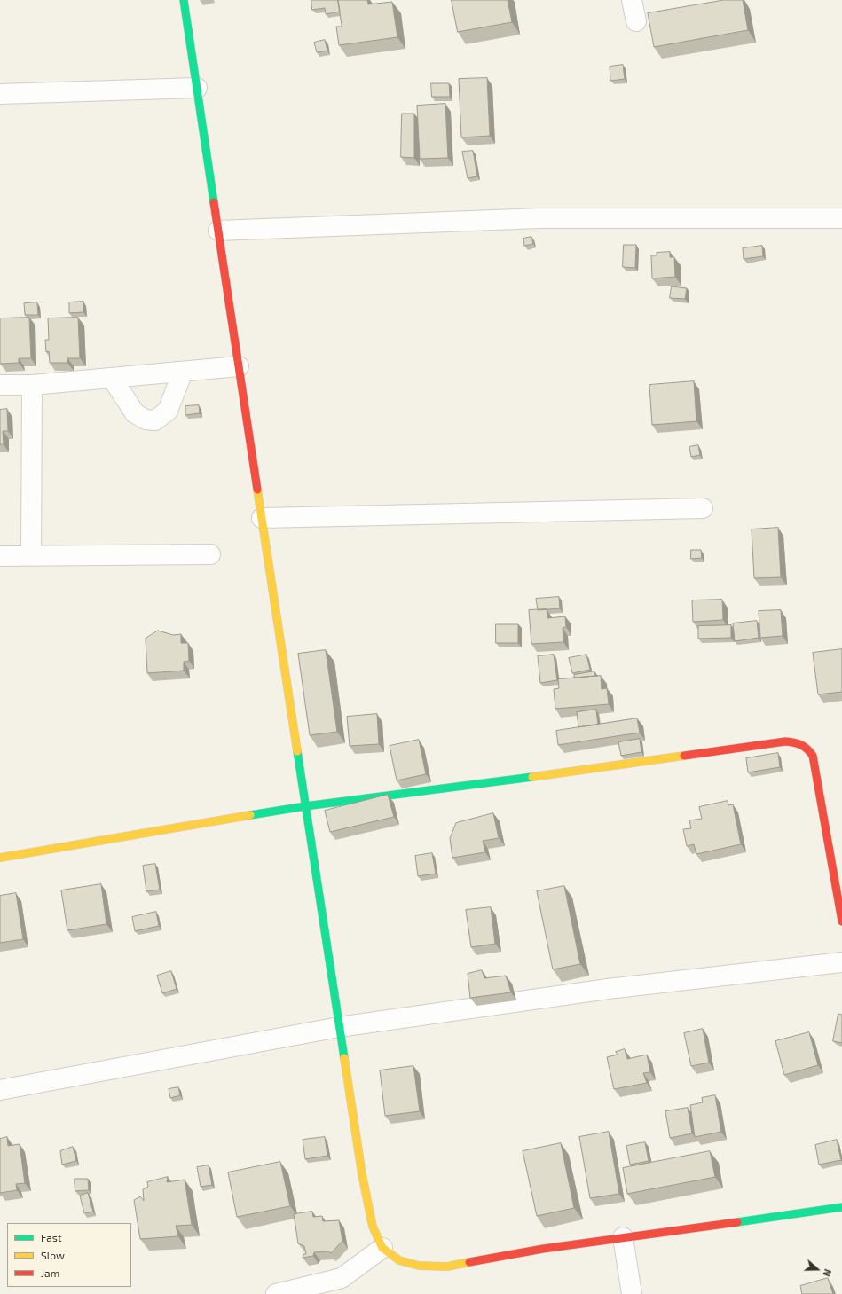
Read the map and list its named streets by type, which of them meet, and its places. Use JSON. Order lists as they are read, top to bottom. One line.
{"legend":["Fast","Slow","Jam"],"north":"right"}
